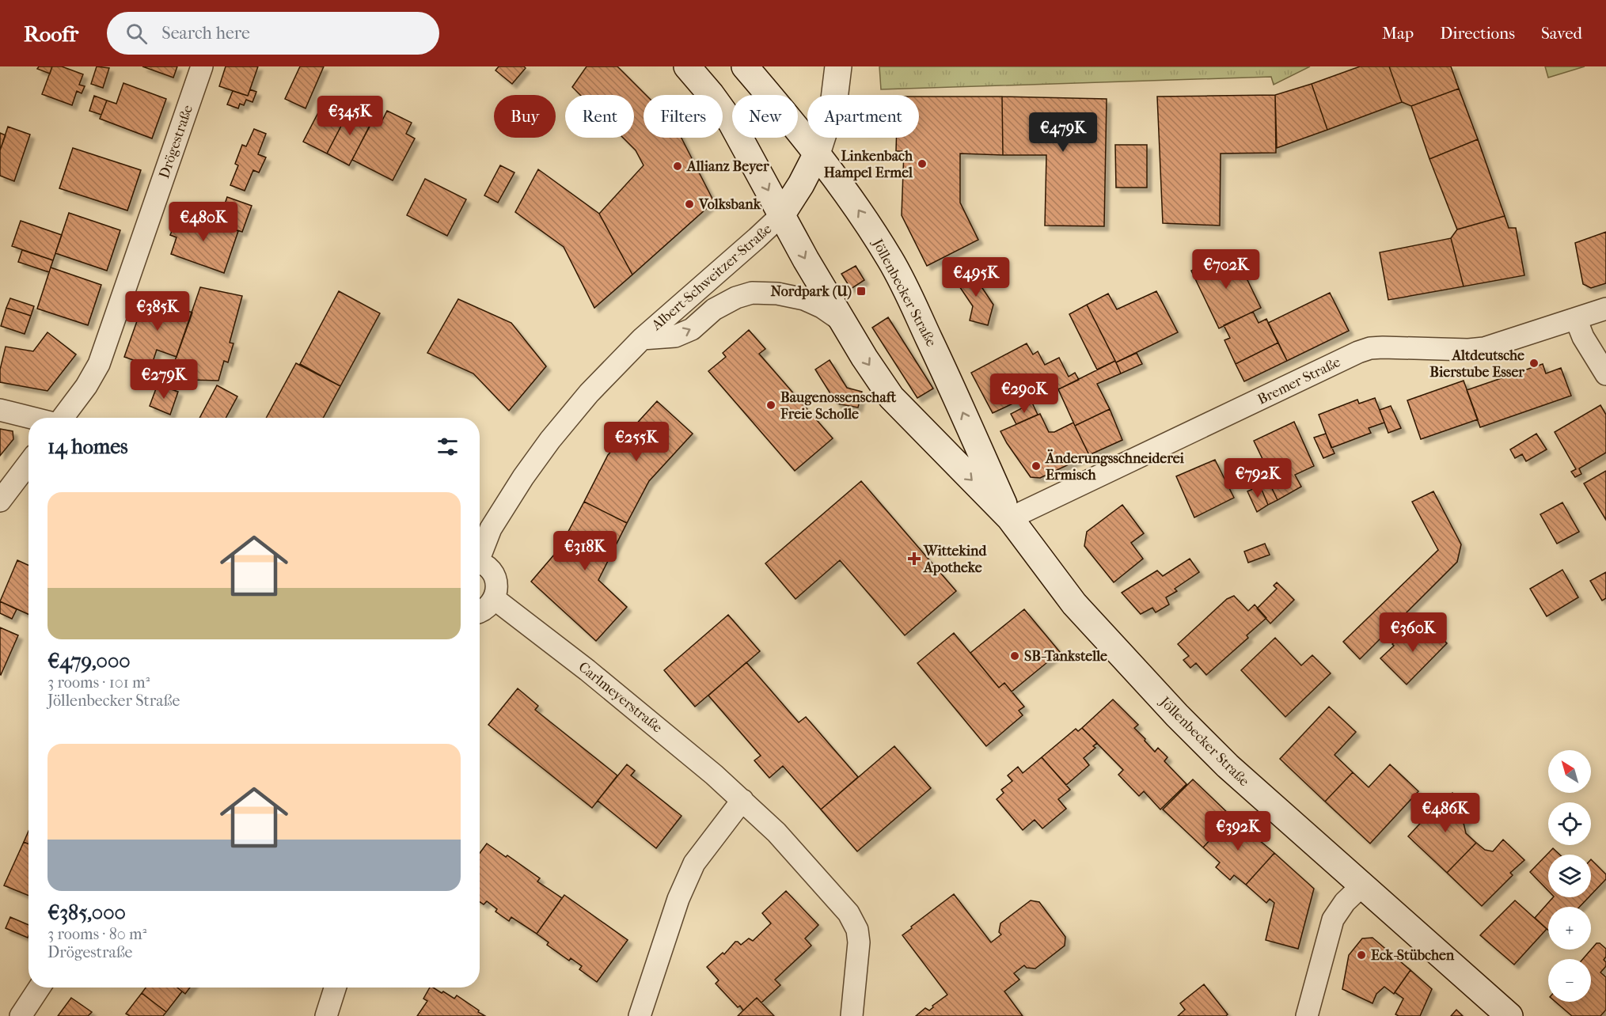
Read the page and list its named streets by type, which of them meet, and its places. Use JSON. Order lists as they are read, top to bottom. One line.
{"streets":{"main road":["Jöllenbecker Straße"],"street":["Drögestraße","Albert-Schweitzer-Straße","Bremer Straße","Carlmeyerstraße"]},"crossings":[["Albert-Schweitzer-Straße","Jöllenbecker Straße"],["Jöllenbecker Straße","Bremer Straße"]],"places":{"other":["Linkenbach Hampel Ermel","Allianz Beyer","Volksbank","Altdeutsche Bierstube Esser","Baugenossenschaft Freie Scholle","Änderungsschneiderei Ermisch","SB-Tankstelle","Eck-Stübchen"],"transit":["Nordpark (U)"],"health":["Wittekind Apotheke"]},"north":"top left","page":{"header":"Roofr","search":"Search here","nav":["Map","Directions","Saved"],"chip":["Buy","Rent","Filters","New","Apartment"],"price":["€345K","€479K","€480K","€702K","€495K","€385K","€279K","€290K","€255K","€792K","€318K","€360K","€486K","€392K"],"heading":"14 homes","list":[{"name":"€479,000","note":"3 rooms · 101 m² · Jöllenbecker Straße"},{"name":"€385,000","note":"3 rooms · 80 m² · Drögestraße"}],"map_buttons":["+","−"]}}
